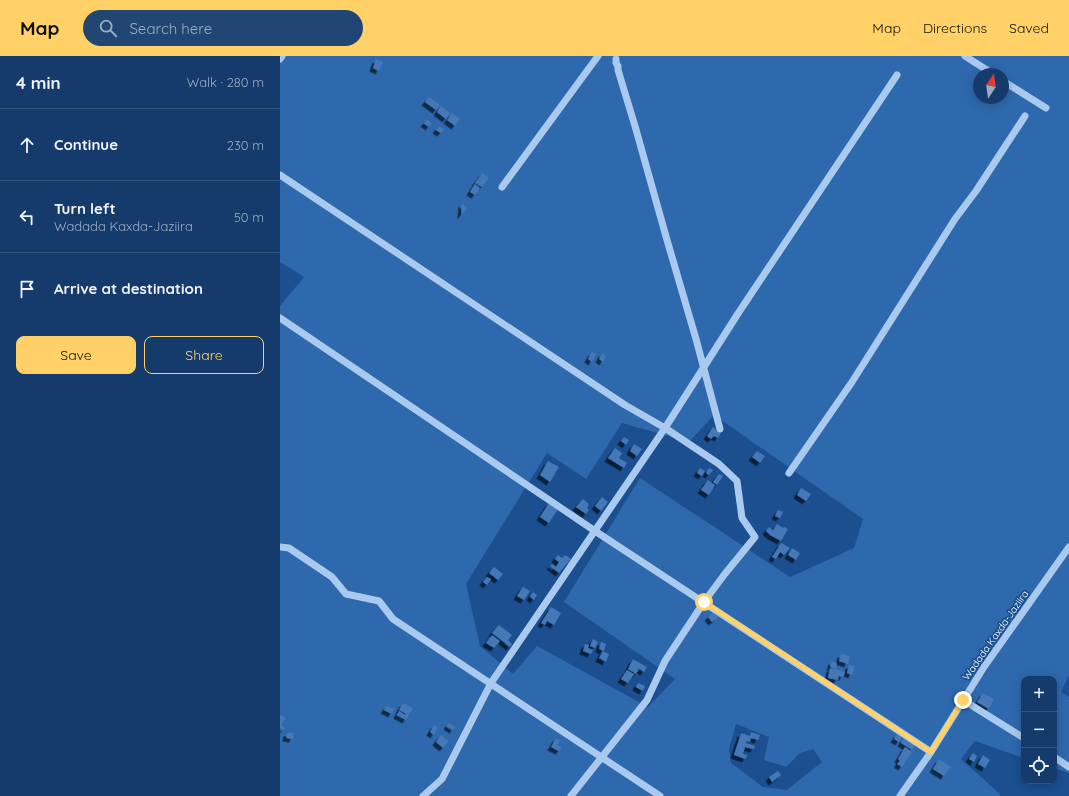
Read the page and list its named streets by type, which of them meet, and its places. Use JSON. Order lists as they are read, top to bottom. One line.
{"streets":{"street":["Wadada Kaxda-Jaziira"]},"north":"top","page":{"header":"Map","search":"Search here","nav":["Map","Directions","Saved"],"heading":["4 min","Walk · 280 m"],"list":[["Continue","230 m"],["Turn left","Wadada Kaxda-Jaziira","50 m"],"Arrive at destination"],"buttons":["Save","Share"],"map_buttons":["+","−"]}}
